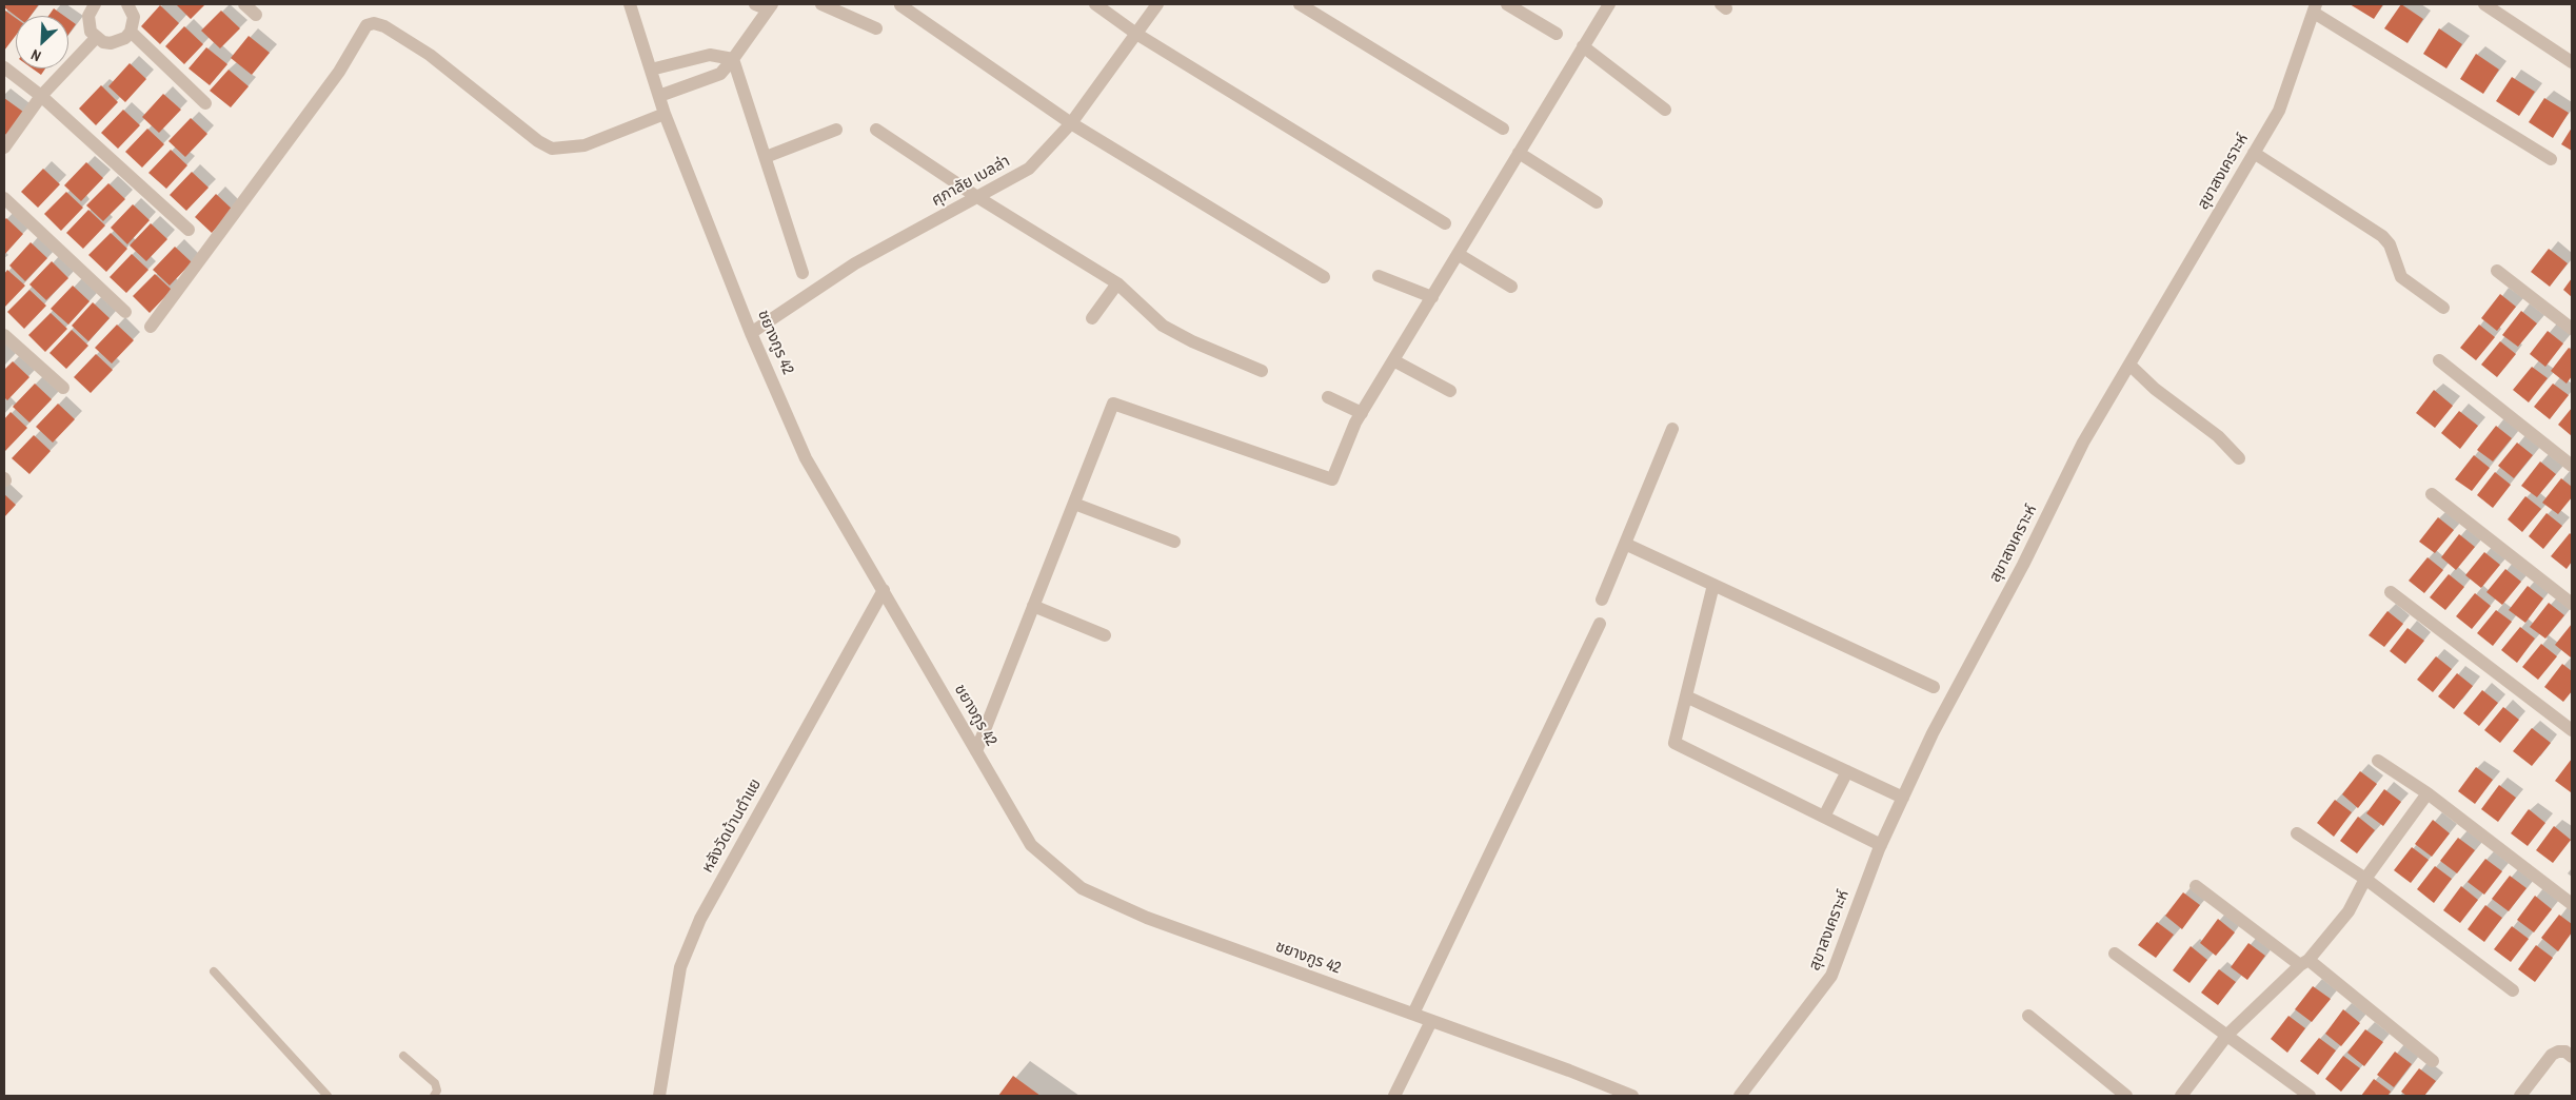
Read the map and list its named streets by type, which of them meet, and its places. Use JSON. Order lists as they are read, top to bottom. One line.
{"streets":{"street":["สุขาสงเคราะห์","ศุภาลัย เบลล่า","ชยางกูร 42","หลังวัดบ้านตำแย"]},"crossings":[["ศุภาลัย เบลล่า","ชยางกูร 42"],["ชยางกูร 42","หลังวัดบ้านตำแย"]],"north":"bottom left"}
